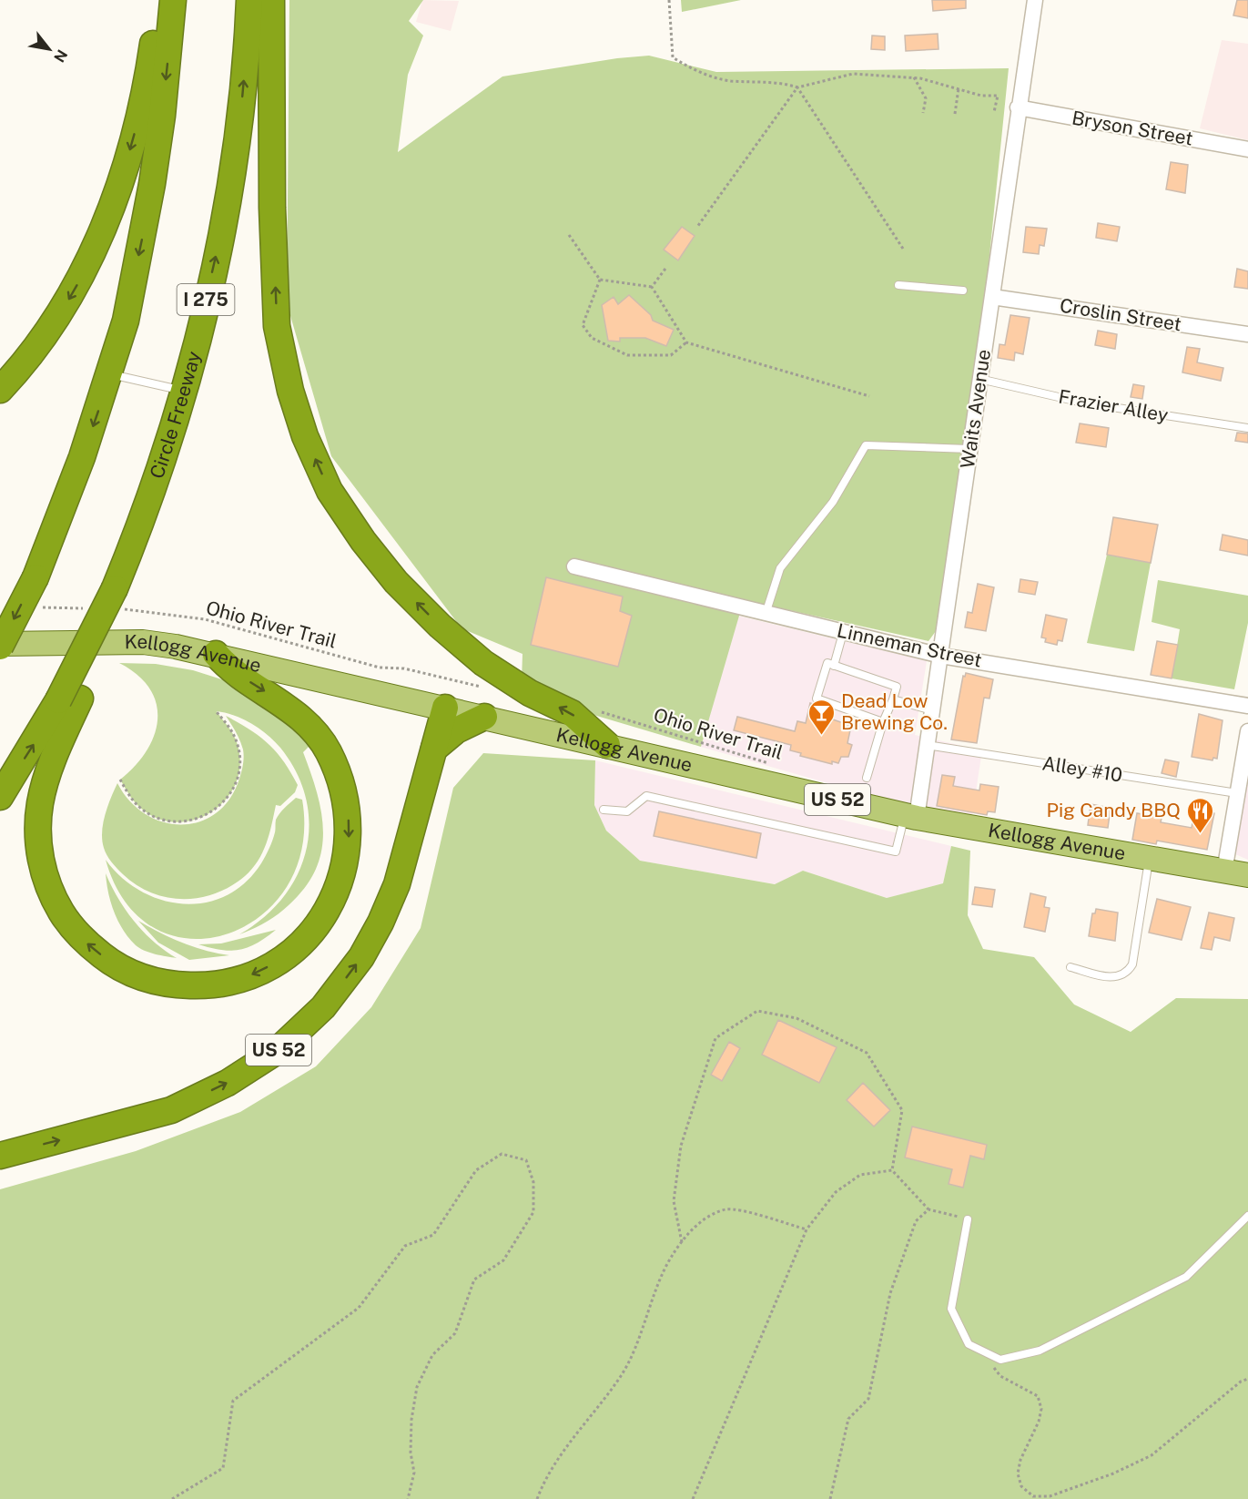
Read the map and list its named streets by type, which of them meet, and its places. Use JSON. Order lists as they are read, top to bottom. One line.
{"streets":{"highway":["I 275","Circle Freeway","US 52"],"main road":["Kellogg Avenue"],"street":["Bryson Street","Croslin Street","Waits Avenue","Linneman Street"],"lane":["Frazier Alley","Alley #10"],"path":["Ohio River Trail"]},"crossings":[["Bryson Street","Waits Avenue"],["Croslin Street","Waits Avenue"],["Frazier Alley","Waits Avenue"],["Waits Avenue","Linneman Street"],["Waits Avenue","Kellogg Avenue"],["Waits Avenue","Alley #10"],["Circle Freeway","Ohio River Trail"],["Kellogg Avenue","US 52"]],"places":{"bar":["Dead Low Brewing Co."],"restaurant":["Pig Candy BBQ"]},"north":"bottom right"}
